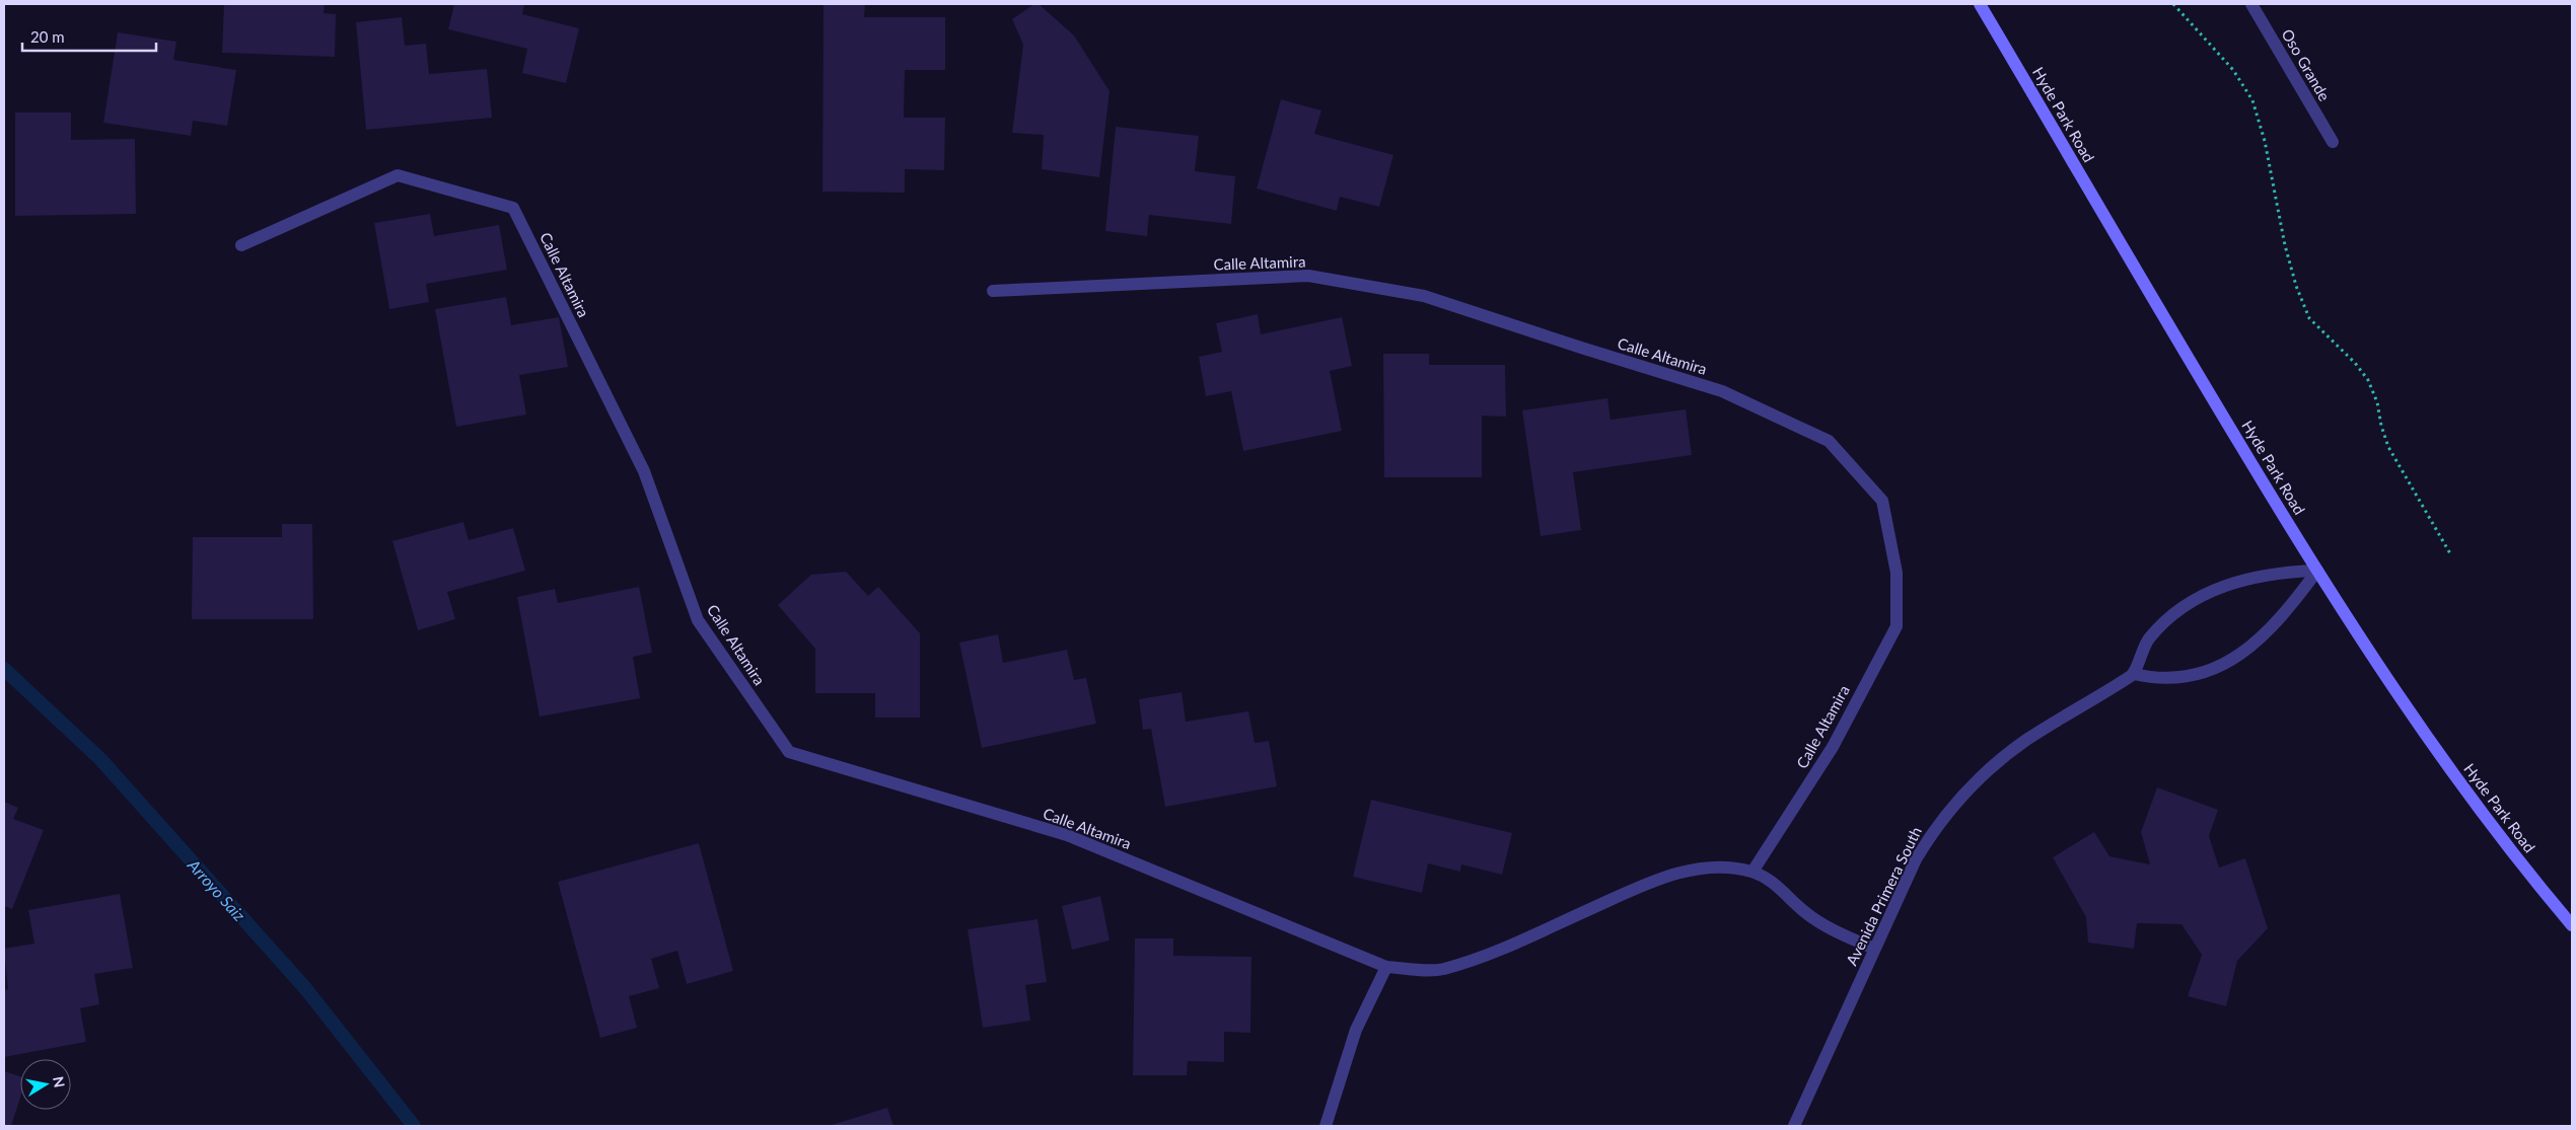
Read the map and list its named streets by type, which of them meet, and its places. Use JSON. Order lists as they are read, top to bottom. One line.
{"streets":{"main road":["Hyde Park Road"],"street":["Oso Grande","Calle Altamira","Avenida Primera South"]},"crossings":[["Calle Altamira","Avenida Primera South"]],"water":["Arroyo Saiz"],"scale_bar":"20 m","north":"right"}
